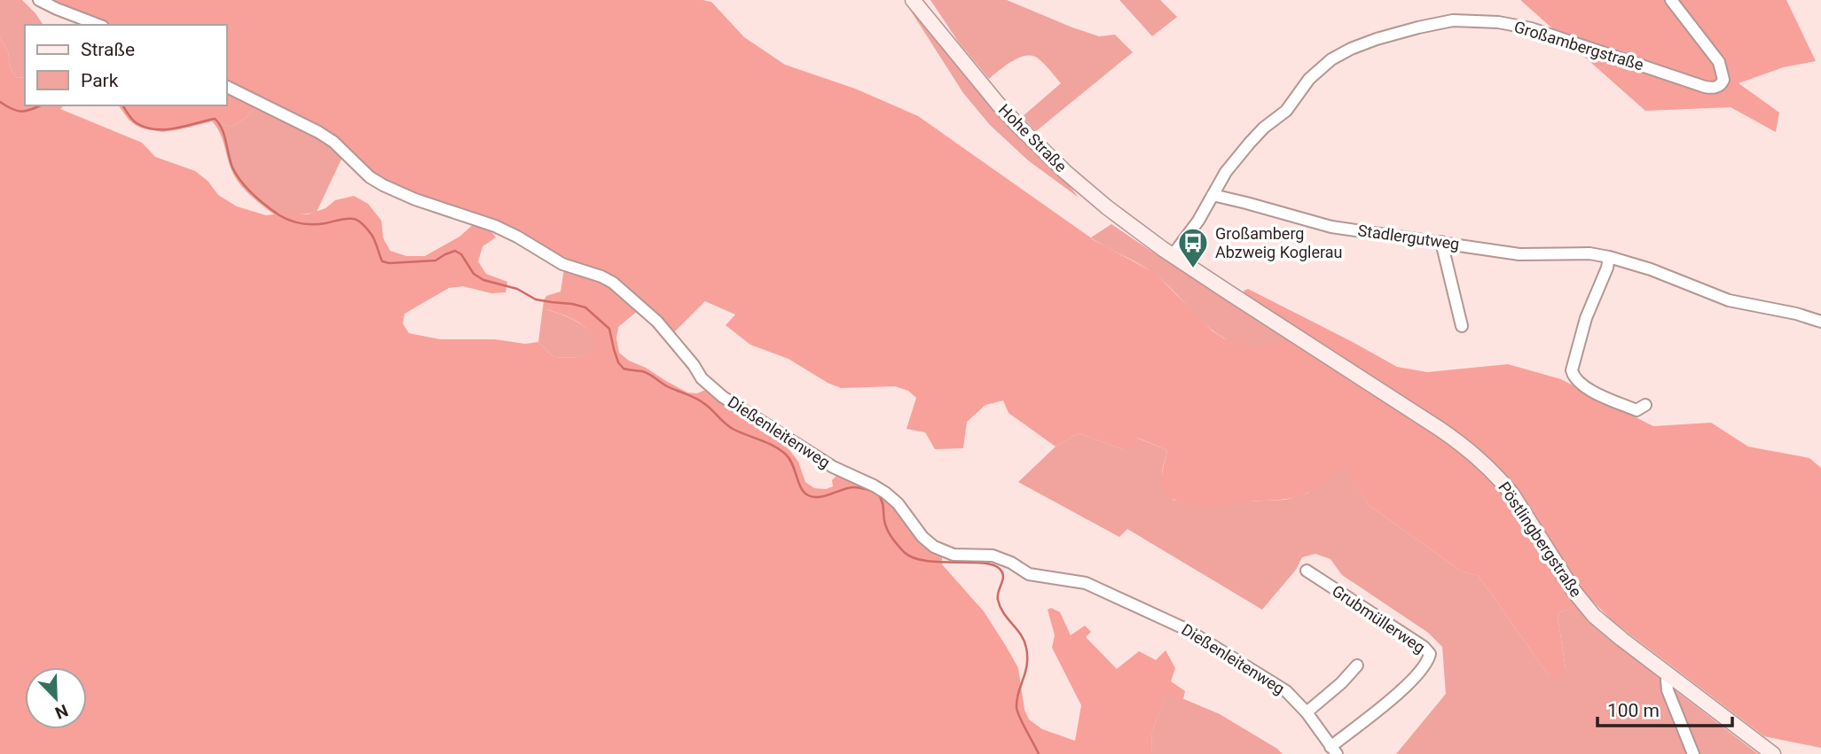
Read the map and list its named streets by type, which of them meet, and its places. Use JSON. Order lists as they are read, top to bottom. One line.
{"streets":{"main road":["Hohe Straße","Pöstlingbergstraße"],"street":["Großambergstraße","Stadlergutweg","Dießenleitenweg","Grubmüllerweg"]},"crossings":[["Großambergstraße","Hohe Straße"],["Großambergstraße","Stadlergutweg"],["Großambergstraße","Pöstlingbergstraße"],["Hohe Straße","Pöstlingbergstraße"],["Dießenleitenweg","Grubmüllerweg"]],"places":{"bus stop":["Großamberg Abzweig Koglerau"]},"legend":["Straße","Park"],"scale_bar":"100 m","north":"bottom right"}
